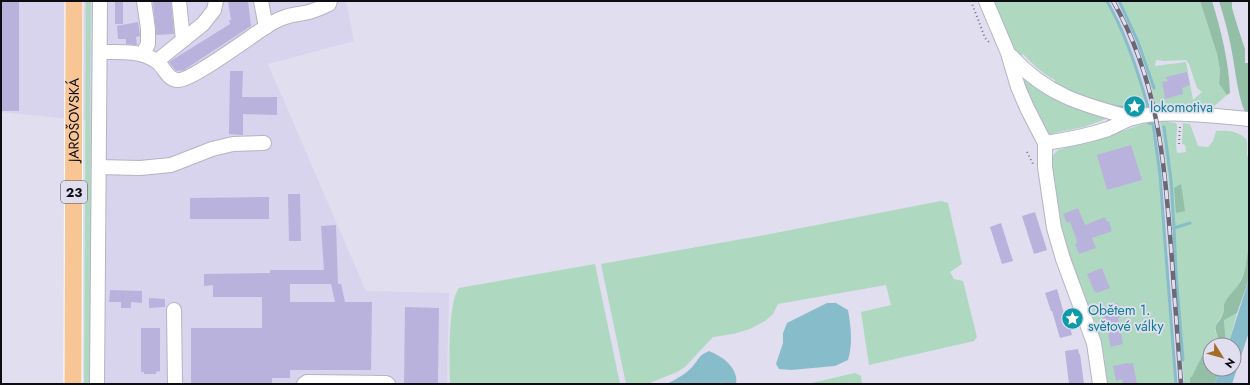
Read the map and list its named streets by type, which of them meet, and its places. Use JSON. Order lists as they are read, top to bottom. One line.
{"streets":{"main road":["JAROŠOVSKÁ","23"]},"places":{"place":["lokomotiva","Obětem 1. světové války"]},"north":"bottom right"}
